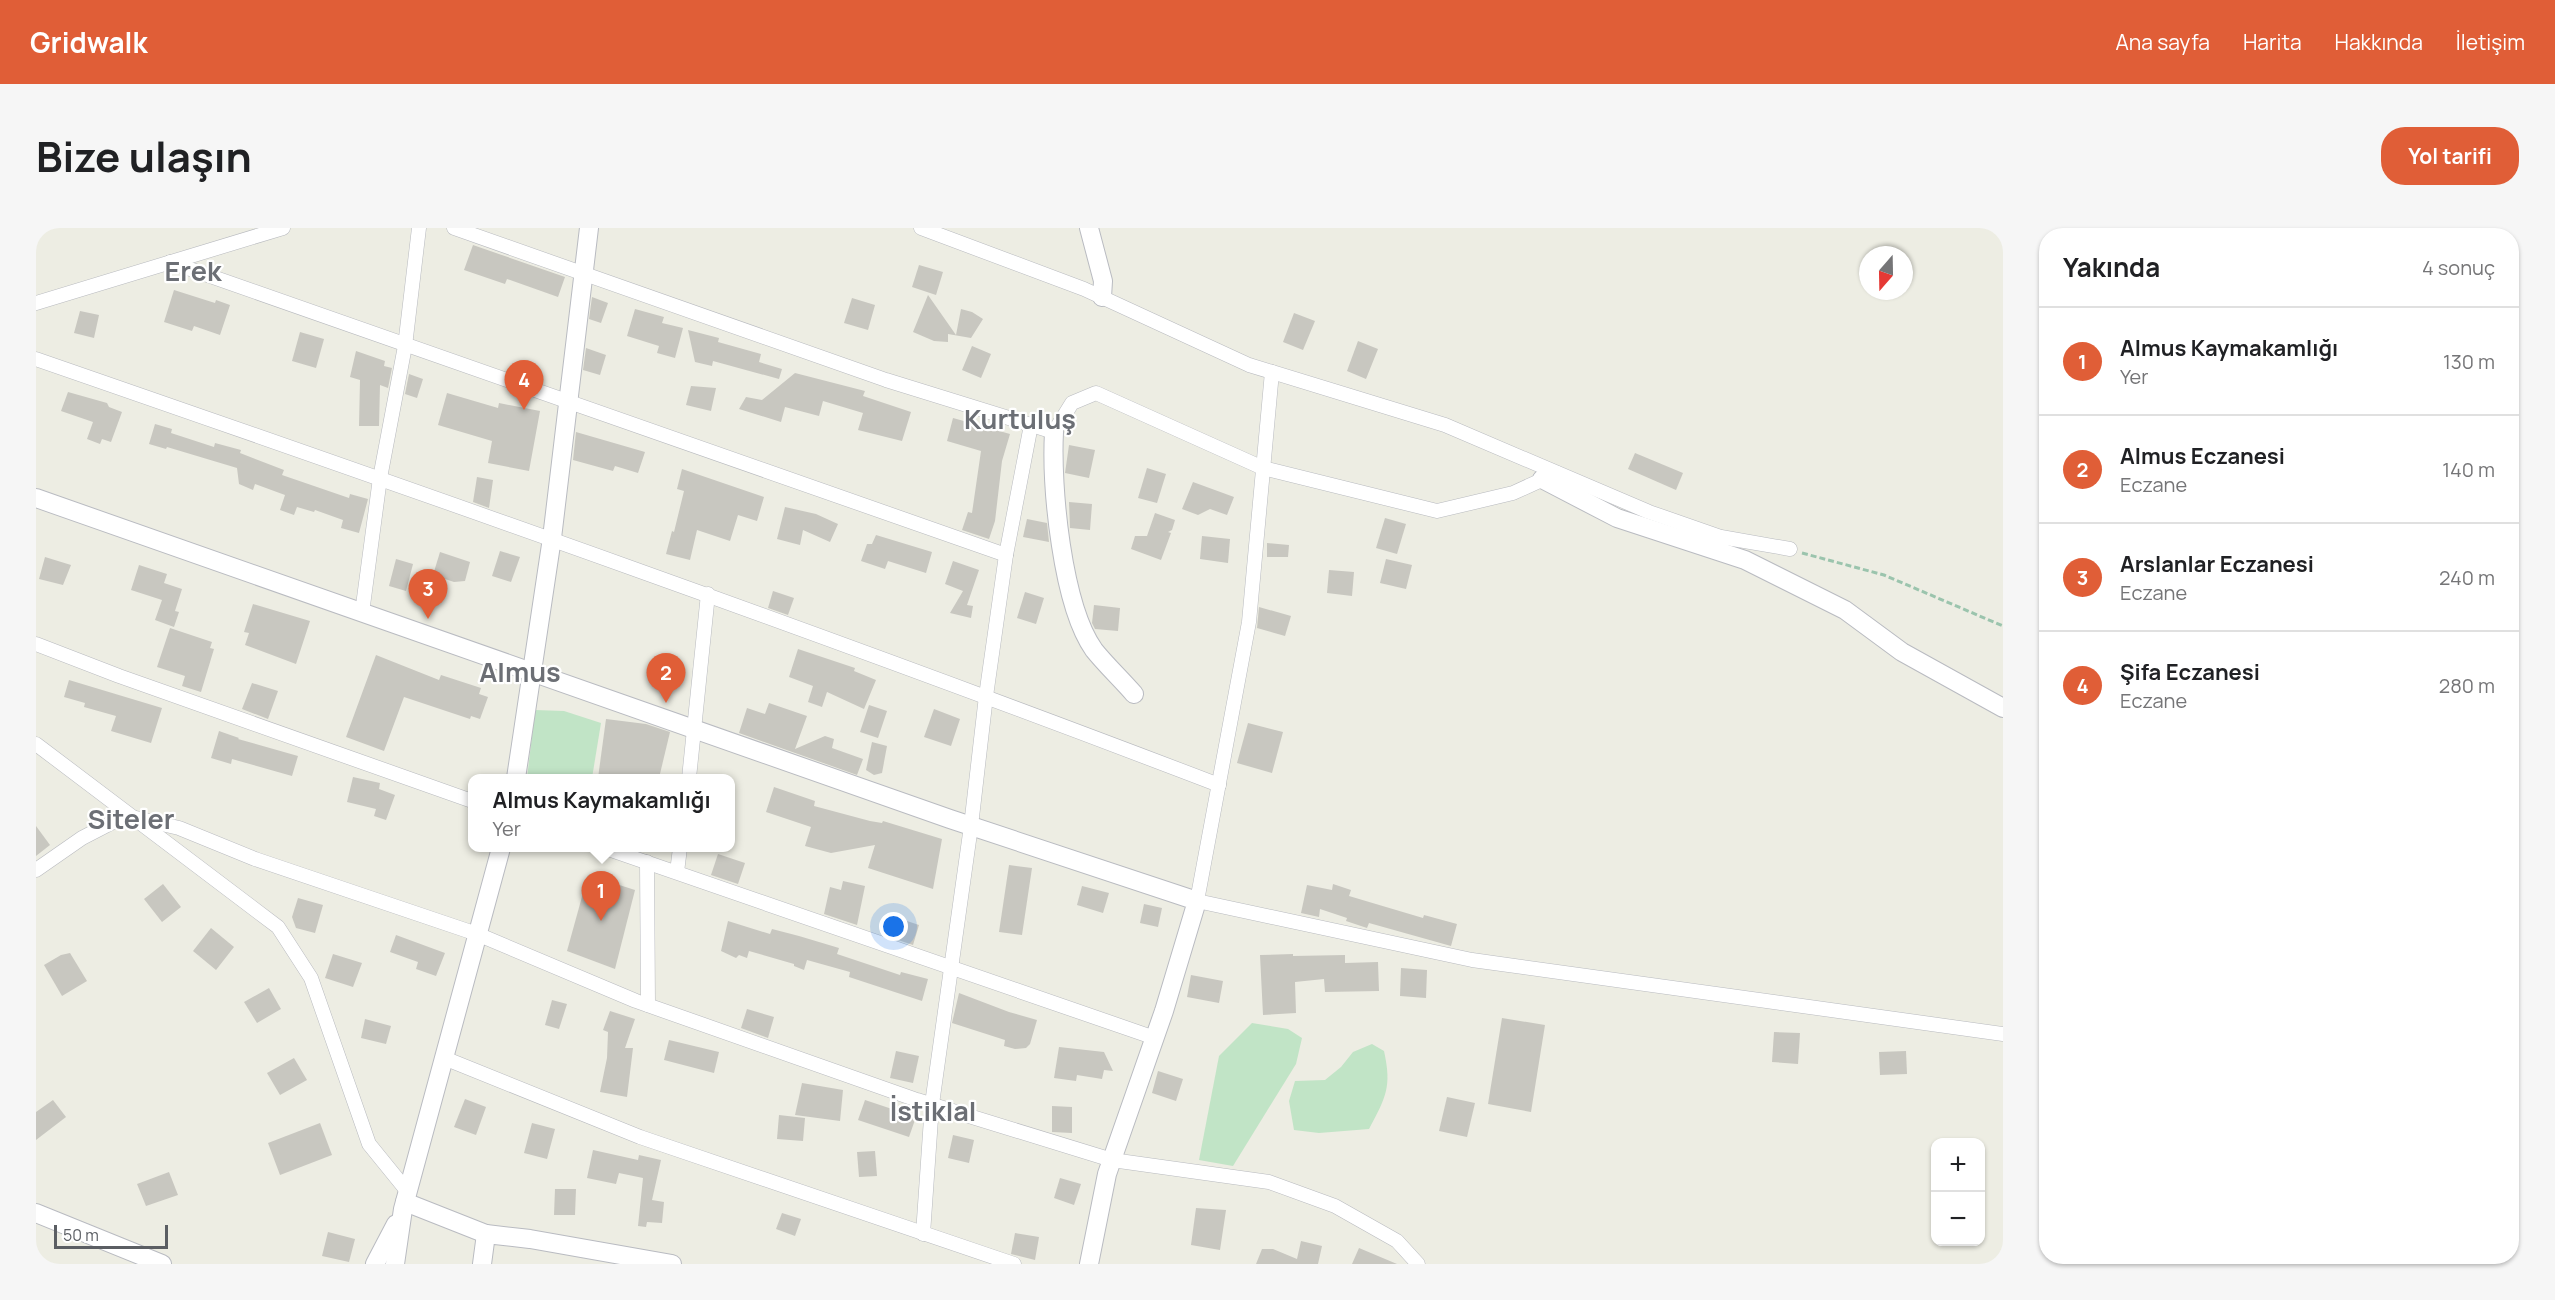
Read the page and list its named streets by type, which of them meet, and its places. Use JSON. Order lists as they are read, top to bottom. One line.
{"districts":["Erek","Kurtuluş","Almus","Siteler","İstiklal"],"scale_bar":"50 m","north":"bottom","page":{"header":"Gridwalk","nav":["Ana sayfa","Harita","Hakkında","İletişim"],"title":"Bize ulaşın","buttons":"Yol tarifi","heading":["Yakında","4 sonuç"],"list":[{"mark":"1","name":"Almus Kaymakamlığı","note":"Yer","value":"130 m"},{"mark":"2","name":"Almus Eczanesi","note":"Eczane","value":"140 m"},{"mark":"3","name":"Arslanlar Eczanesi","note":"Eczane","value":"240 m"},{"mark":"4","name":"Şifa Eczanesi","note":"Eczane","value":"280 m"}],"pins":["4","3","2","1"],"popup":["Almus Kaymakamlığı","Yer"],"map_buttons":["+","−"],"scale":"50 m"}}
